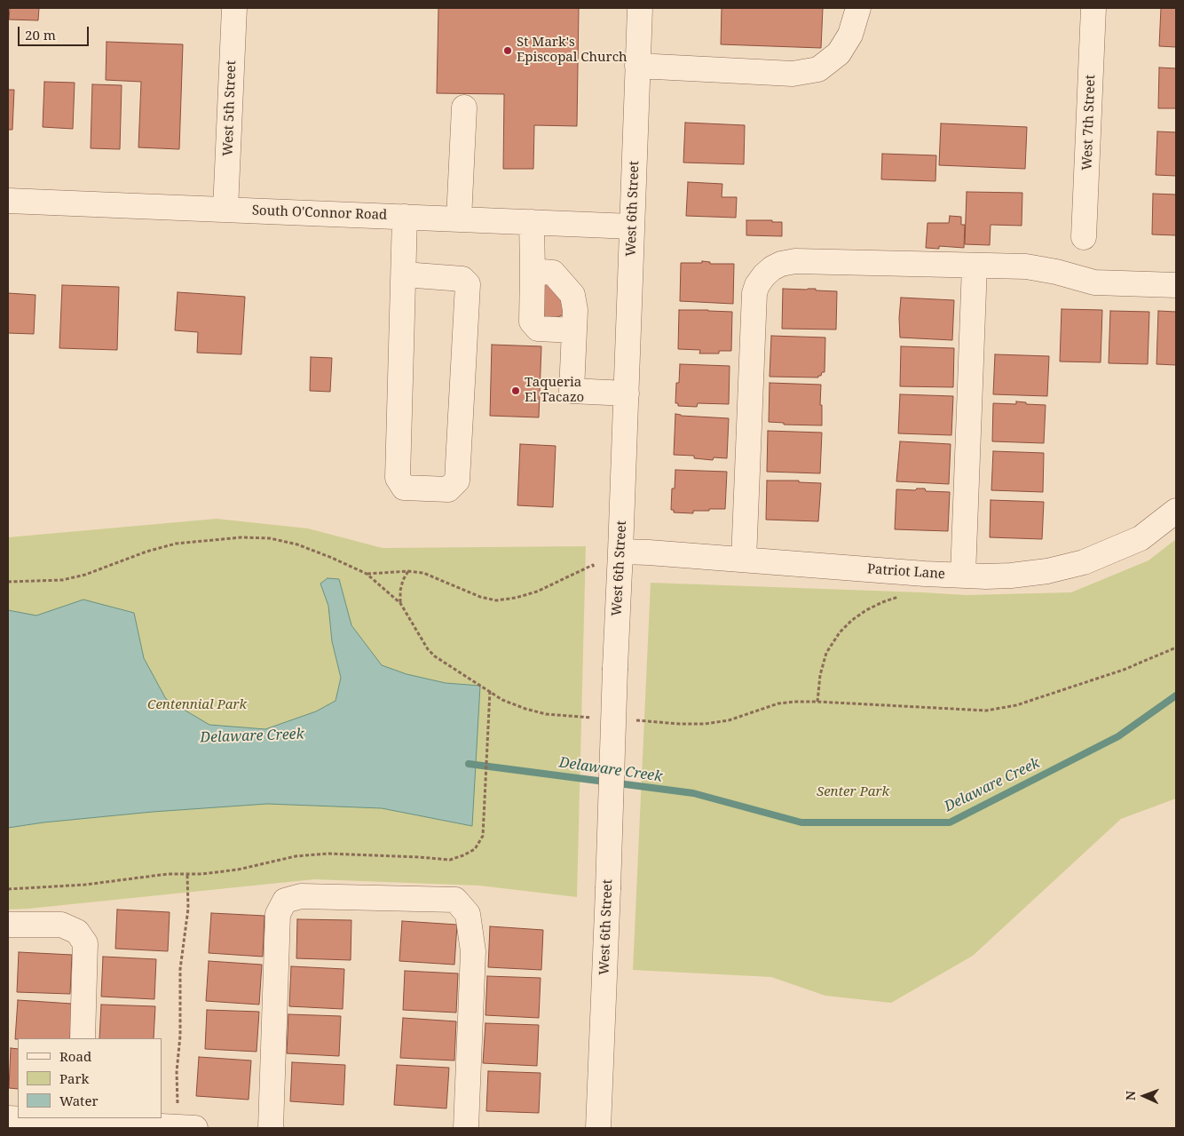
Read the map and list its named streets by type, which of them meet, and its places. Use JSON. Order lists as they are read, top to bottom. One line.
{"streets":{"street":["West 5th Street","West 7th Street","West 6th Street","South O'Connor Road","Patriot Lane"]},"crossings":[["West 5th Street","South O'Connor Road"],["West 6th Street","South O'Connor Road"],["West 6th Street","Patriot Lane"]],"water":["Delaware Creek"],"parks":["Centennial Park","Senter Park"],"places":["St Mark's Episcopal Church","Taqueria El Tacazo"],"legend":["Road","Park","Water"],"scale_bar":"20 m","north":"left"}
